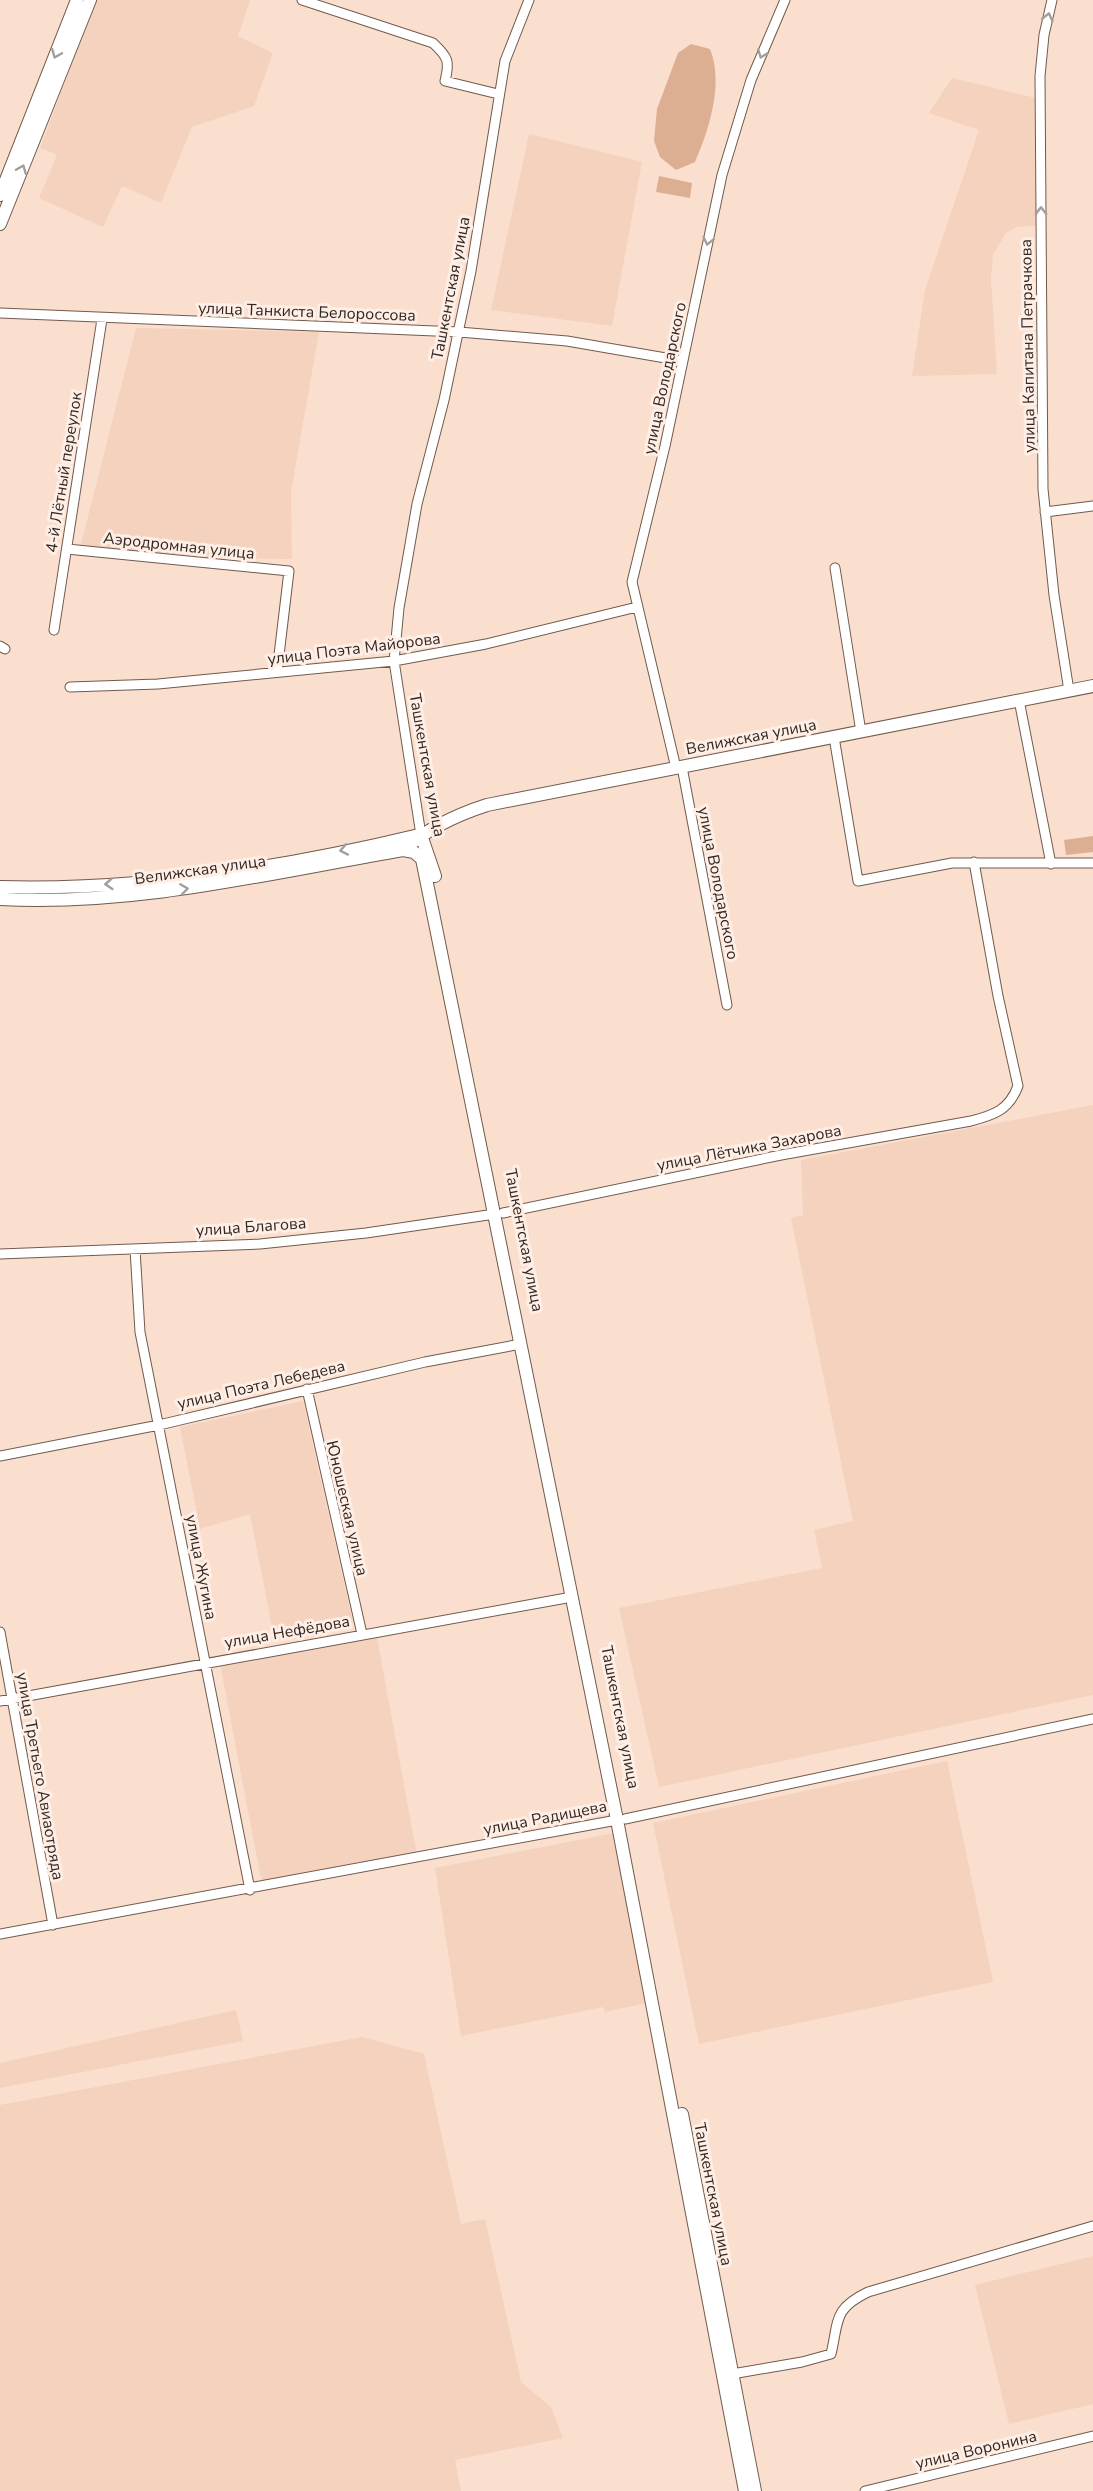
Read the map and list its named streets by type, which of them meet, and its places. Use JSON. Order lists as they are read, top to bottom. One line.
{"streets":{"main road":["Ташкентская улица","Велижская улица"],"street":["улица Танкиста Белороссова","улица Капитана Петрачкова","улица Володарского","4-й Лётный переулок","Аэродромная улица","улица Поэта Майорова","улица Лётчика Захарова","улица Благова","улица Поэта Лебедева","Юношеская улица","улица Жугина","улица Нефёдова","улица Третьего Авиаотряда","улица Радищева","улица Воронина"]},"crossings":[["Ташкентская улица","улица Танкиста Белороссова"],["Ташкентская улица","улица Поэта Майорова"],["Ташкентская улица","Велижская улица"],["Ташкентская улица","улица Лётчика Захарова"],["Ташкентская улица","улица Благова"],["Ташкентская улица","улица Поэта Лебедева"],["Ташкентская улица","улица Нефёдова"],["Ташкентская улица","улица Радищева"],["улица Танкиста Белороссова","улица Володарского"],["улица Танкиста Белороссова","4-й Лётный переулок"],["улица Капитана Петрачкова","Велижская улица"],["улица Володарского","улица Поэта Майорова"],["улица Володарского","Велижская улица"],["4-й Лётный переулок","Аэродромная улица"],["Аэродромная улица","улица Поэта Майорова"],["улица Лётчика Захарова","улица Благова"],["улица Благова","улица Жугина"],["улица Поэта Лебедева","Юношеская улица"],["улица Поэта Лебедева","улица Жугина"],["Юношеская улица","улица Нефёдова"],["улица Жугина","улица Нефёдова"],["улица Жугина","улица Радищева"],["улица Нефёдова","улица Третьего Авиаотряда"],["улица Третьего Авиаотряда","улица Радищева"]],"one_way":["улица Капитана Петрачкова","улица Володарского"]}
